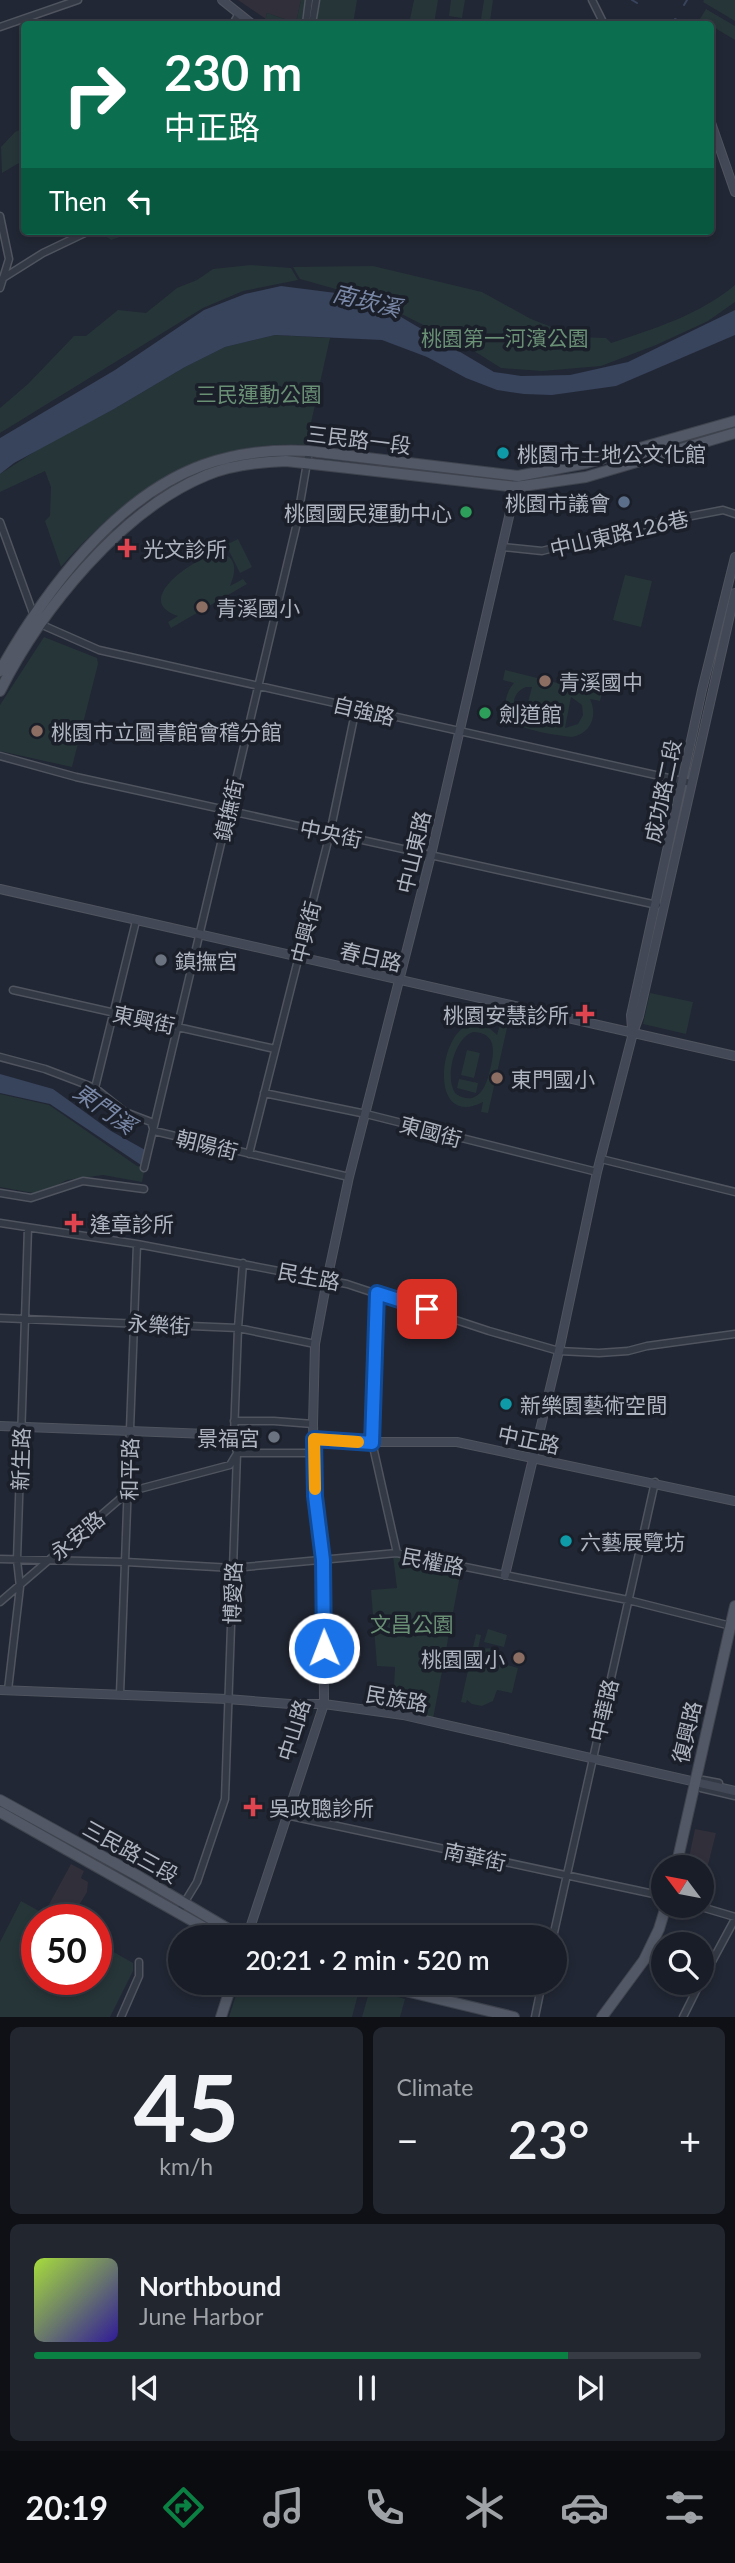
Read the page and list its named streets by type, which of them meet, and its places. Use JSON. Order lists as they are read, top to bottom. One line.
{"streets":{"main road":["三民路一段","復興路","三民路三段"],"street":["中山東路126巷","自強路","成功路二段","鎮撫街","中央街","中山東路","中興街","春日路","東興街","東國街","朝陽街","民生路","永樂街","中正路","新生路","和平路","永安路","民權路","博愛路","民族路","中華路","中山路","南華街"]},"crossings":[["三民路一段","自強路"],["三民路一段","鎮撫街"],["三民路一段","中山東路"],["中山東路126巷","中山東路"],["自強路","成功路二段"],["自強路","鎮撫街"],["自強路","中山東路"],["自強路","中興街"],["成功路二段","中央街"],["成功路二段","春日路"],["成功路二段","東國街"],["成功路二段","民生路"],["成功路二段","中正路"],["成功路二段","民權路"],["鎮撫街","中央街"],["鎮撫街","春日路"],["鎮撫街","東興街"],["鎮撫街","朝陽街"],["中央街","中山東路"],["中央街","中興街"],["中山東路","春日路"],["中山東路","東國街"],["中山東路","朝陽街"],["中山東路","中山路"],["中興街","春日路"],["中興街","東興街"],["中興街","東國街"],["中興街","朝陽街"],["民生路","新生路"],["民生路","和平路"],["民生路","博愛路"],["民生路","中山路"],["永樂街","新生路"],["永樂街","和平路"],["永樂街","博愛路"],["永樂街","中山路"],["中正路","中華路"],["中正路","中山路"],["新生路","永安路"],["新生路","民權路"],["新生路","民族路"],["和平路","永安路"],["和平路","民權路"],["和平路","民族路"],["永安路","民權路"],["永安路","博愛路"],["民權路","博愛路"],["民權路","中華路"],["民權路","中山路"],["民權路","復興路"],["博愛路","民族路"],["博愛路","三民路三段"],["民族路","中華路"],["民族路","中山路"],["民族路","復興路"],["中華路","南華街"],["中山路","南華街"]],"water":["南崁溪","東門溪"],"parks":["桃園第一河濱公園","三民運動公園","文昌公園"],"places":{"other":["桃園市土地公文化館","桃園市議會","桃園國民運動中心","青溪國小","青溪國中","劍道館","桃園市立圖書館會稽分館","鎮撫宮","東門國小","新樂園藝術空間","景福宮","六藝展覽坊","桃園國小"],"health":["光文診所","桃園安慧診所","逢章診所","吳政聰診所"]},"north":"top left","page":{"turn":["230 m","中正路"],"then":"Then","limit":"50","trip":"20:21 · 2 min · 520 m","tile":[["45","km/h"],"Climate"],"heat":["−","23°","+"],"song":["Northbound","June Harbor"],"tabs":"20:19"}}
